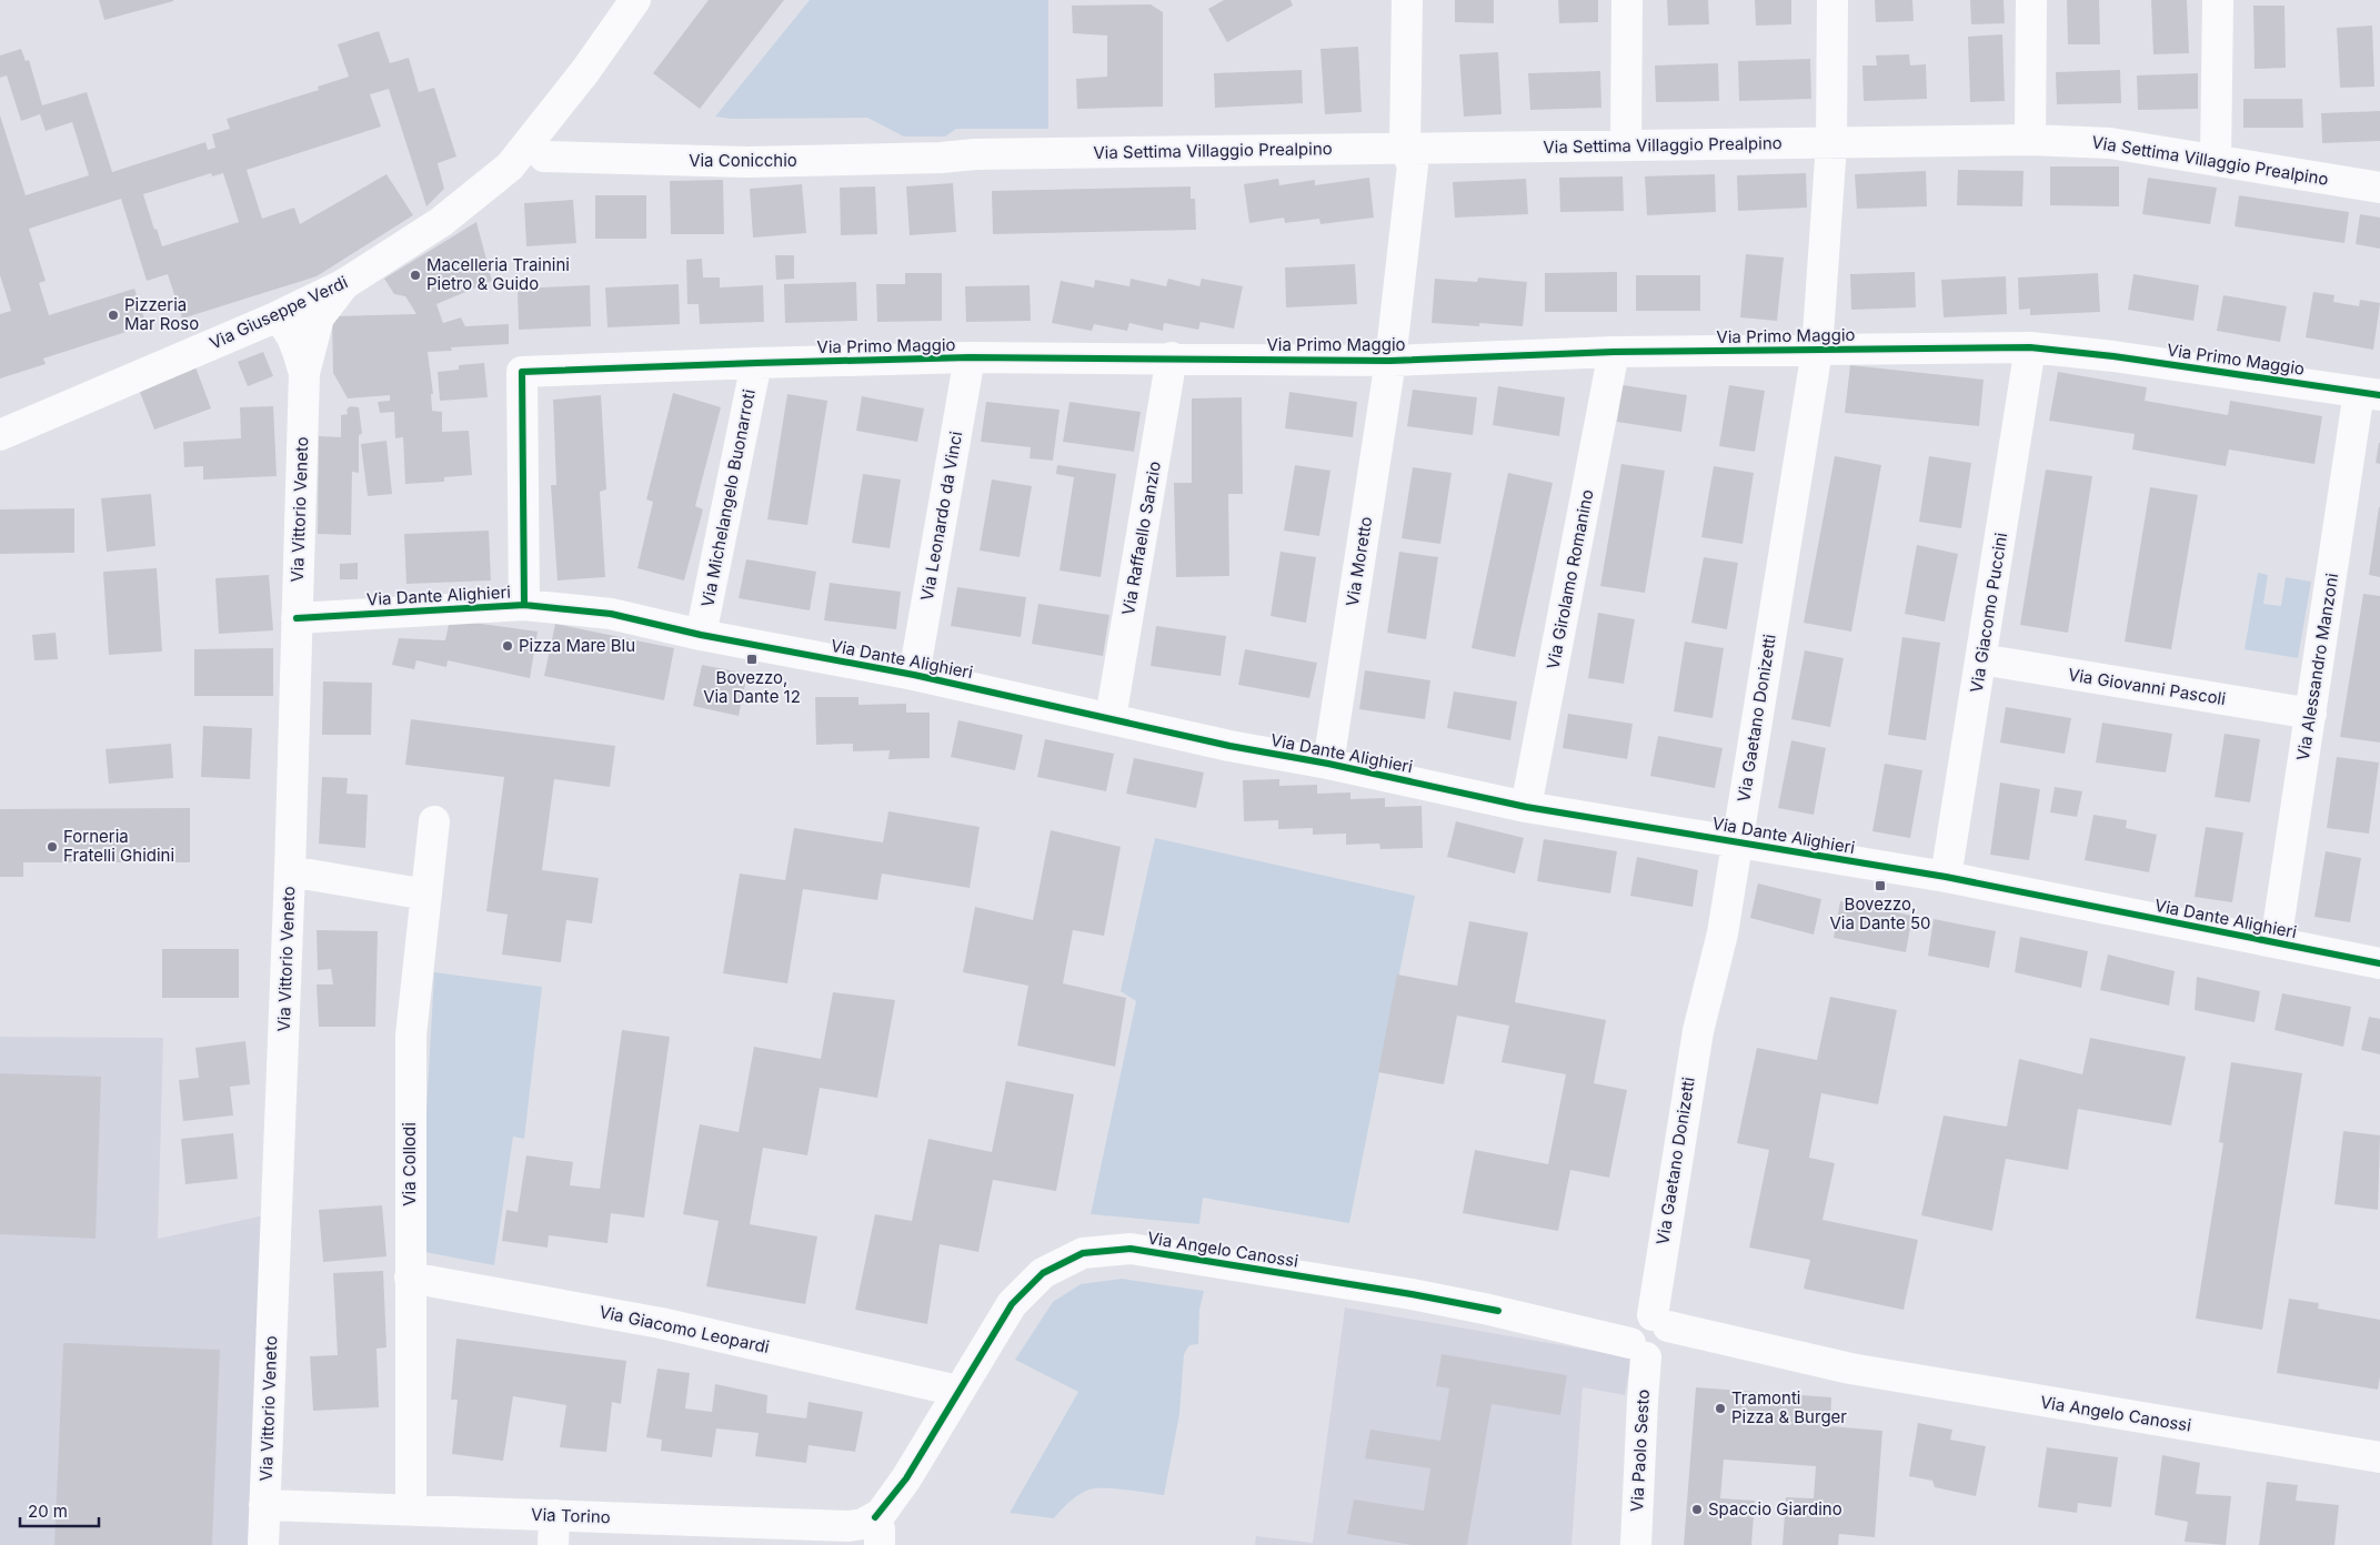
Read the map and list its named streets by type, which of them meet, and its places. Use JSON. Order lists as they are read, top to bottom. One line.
{"streets":{"street":["Via Settima Villaggio Prealpino","Via Conicchio","Via Giuseppe Verdi","Via Primo Maggio","Via Michelangelo Buonarroti","Via Vittorio Veneto","Via Leonardo da Vinci","Via Raffaello Sanzio","Via Moretto","Via Girolamo Romanino","Via Dante Alighieri","Via Giacomo Puccini","Via Alessandro Manzoni","Via Giovanni Pascoli","Via Gaetano Donizetti","Via Collodi","Via Angelo Canossi","Via Giacomo Leopardi","Via Paolo Sesto","Via Torino"]},"crossings":[["Via Settima Villaggio Prealpino","Via Conicchio"],["Via Settima Villaggio Prealpino","Via Primo Maggio"],["Via Settima Villaggio Prealpino","Via Gaetano Donizetti"],["Via Conicchio","Via Giuseppe Verdi"],["Via Giuseppe Verdi","Via Vittorio Veneto"],["Via Primo Maggio","Via Michelangelo Buonarroti"],["Via Primo Maggio","Via Leonardo da Vinci"],["Via Primo Maggio","Via Raffaello Sanzio"],["Via Primo Maggio","Via Moretto"],["Via Primo Maggio","Via Girolamo Romanino"],["Via Primo Maggio","Via Dante Alighieri"],["Via Primo Maggio","Via Giacomo Puccini"],["Via Primo Maggio","Via Alessandro Manzoni"],["Via Primo Maggio","Via Gaetano Donizetti"],["Via Michelangelo Buonarroti","Via Dante Alighieri"],["Via Vittorio Veneto","Via Dante Alighieri"],["Via Vittorio Veneto","Via Torino"],["Via Leonardo da Vinci","Via Dante Alighieri"],["Via Raffaello Sanzio","Via Dante Alighieri"],["Via Moretto","Via Dante Alighieri"],["Via Girolamo Romanino","Via Dante Alighieri"],["Via Dante Alighieri","Via Giacomo Puccini"],["Via Dante Alighieri","Via Alessandro Manzoni"],["Via Dante Alighieri","Via Gaetano Donizetti"],["Via Giacomo Puccini","Via Giovanni Pascoli"],["Via Alessandro Manzoni","Via Giovanni Pascoli"],["Via Gaetano Donizetti","Via Angelo Canossi"],["Via Gaetano Donizetti","Via Paolo Sesto"],["Via Collodi","Via Giacomo Leopardi"],["Via Collodi","Via Torino"],["Via Angelo Canossi","Via Giacomo Leopardi"],["Via Angelo Canossi","Via Paolo Sesto"],["Via Angelo Canossi","Via Torino"]],"places":{"other":["Macelleria Trainini Pietro & Guido","Pizzeria Mar Roso","Pizza Mare Blu","Forneria Fratelli Ghidini","Tramonti Pizza & Burger","Spaccio Giardino"],"transit":["Bovezzo, Via Dante 12","Bovezzo, Via Dante 50"]},"scale_bar":"20 m"}
